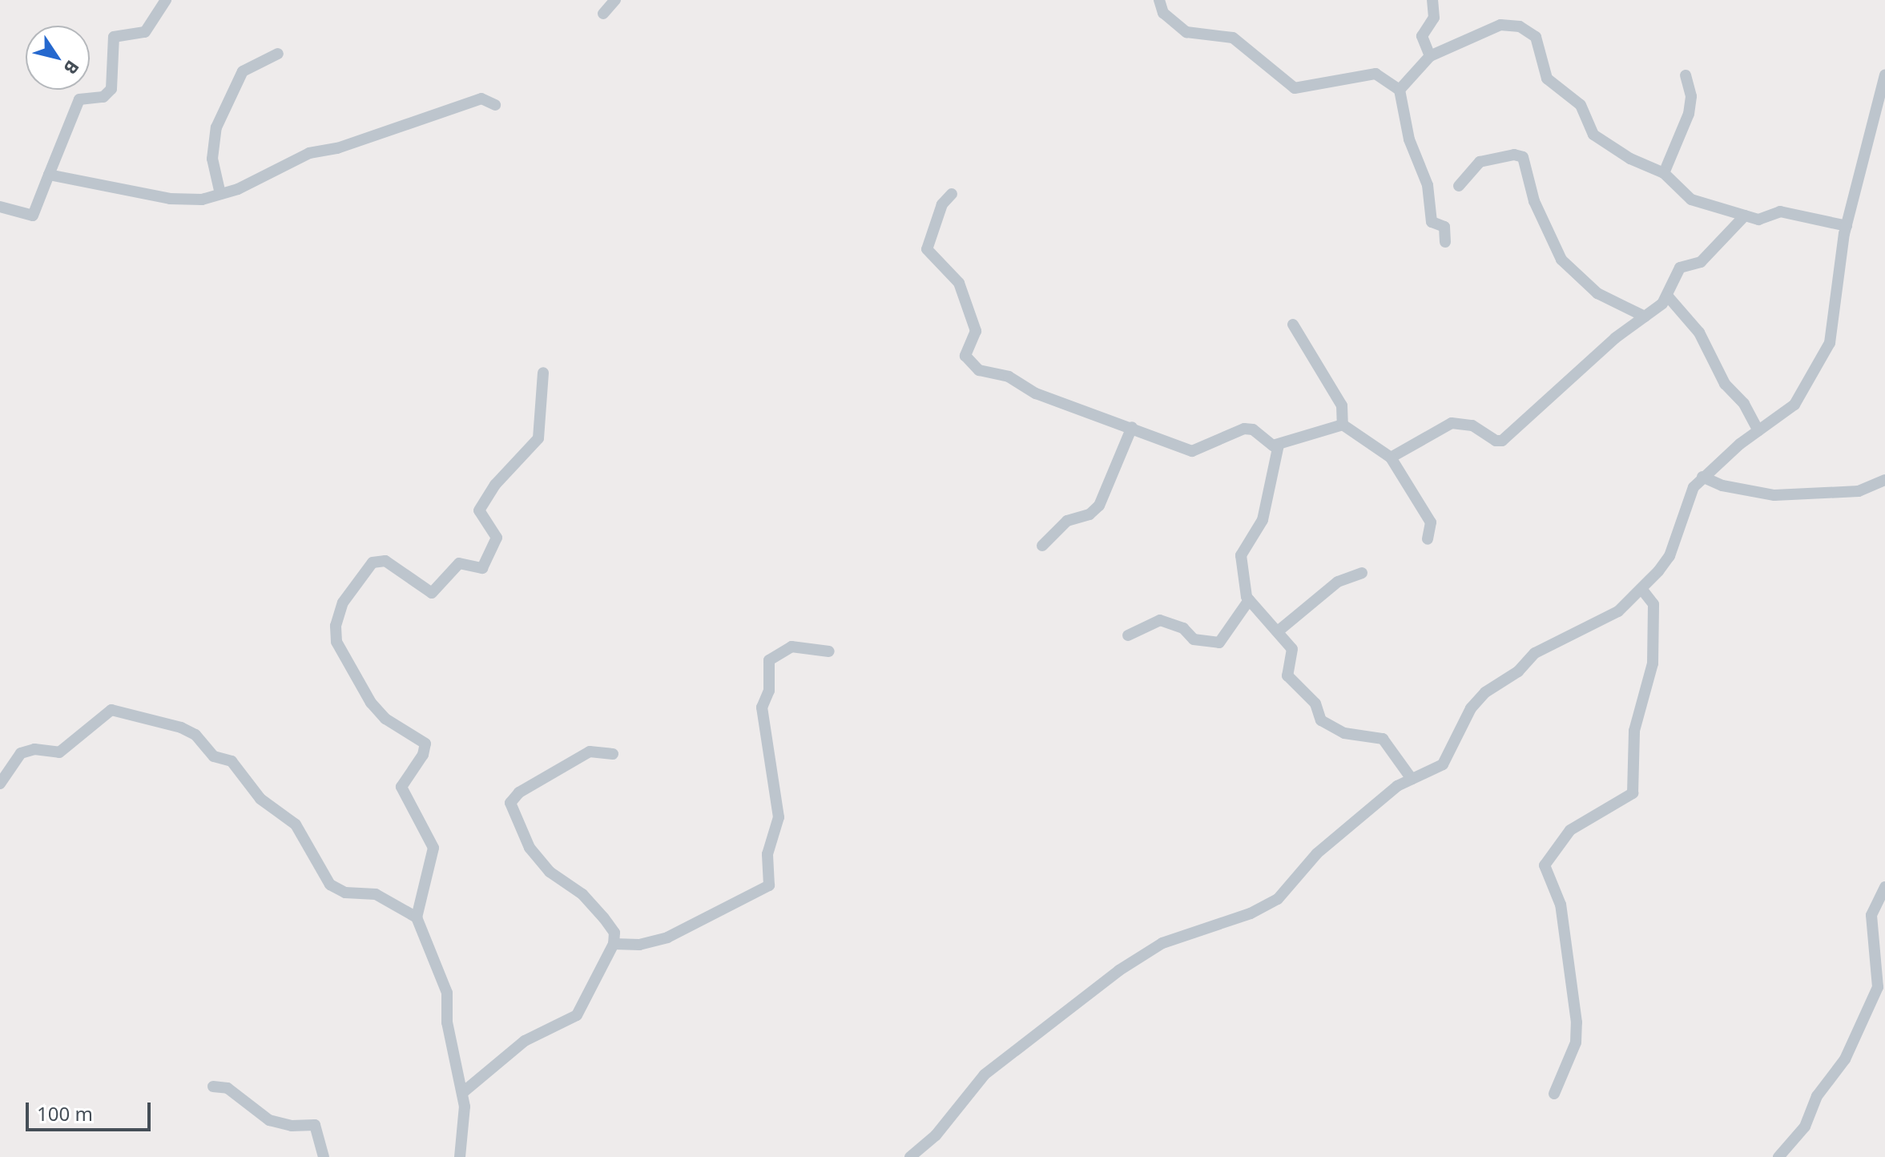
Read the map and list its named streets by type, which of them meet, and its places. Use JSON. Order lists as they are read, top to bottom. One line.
{"scale_bar":"100 m","north":"bottom right"}
